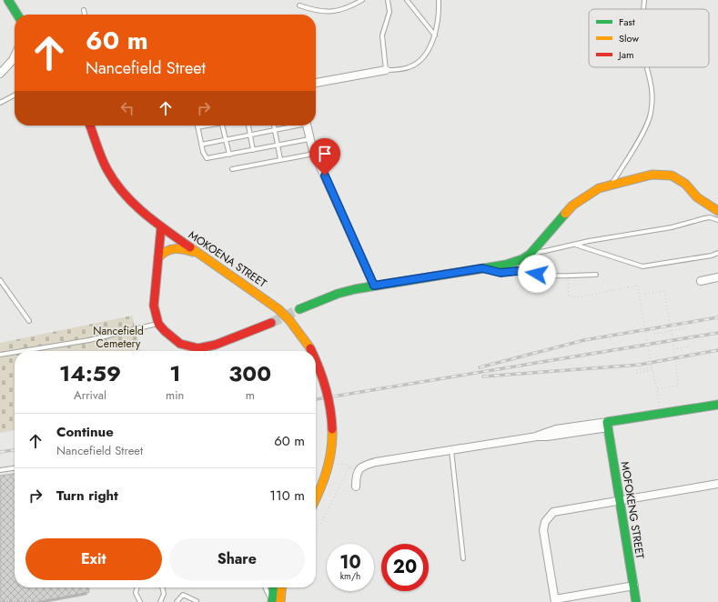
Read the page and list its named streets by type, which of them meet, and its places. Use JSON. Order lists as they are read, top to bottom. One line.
{"streets":{"street":["MOKOENA STREET","MOFOKENG STREET"]},"parks":["Nancefield Cemetery"],"legend":["Fast","Slow","Jam"],"page":{"turn":["60 m","Nancefield Street"],"eta":["14:59","Arrival","1","min","300","m"],"list":[{"name":"Continue","note":"Nancefield Street","value":"60 m"},{"name":"Turn right","value":"110 m"}],"buttons":["Exit","Share"],"speed":"10 km/h","limit":"20"}}
